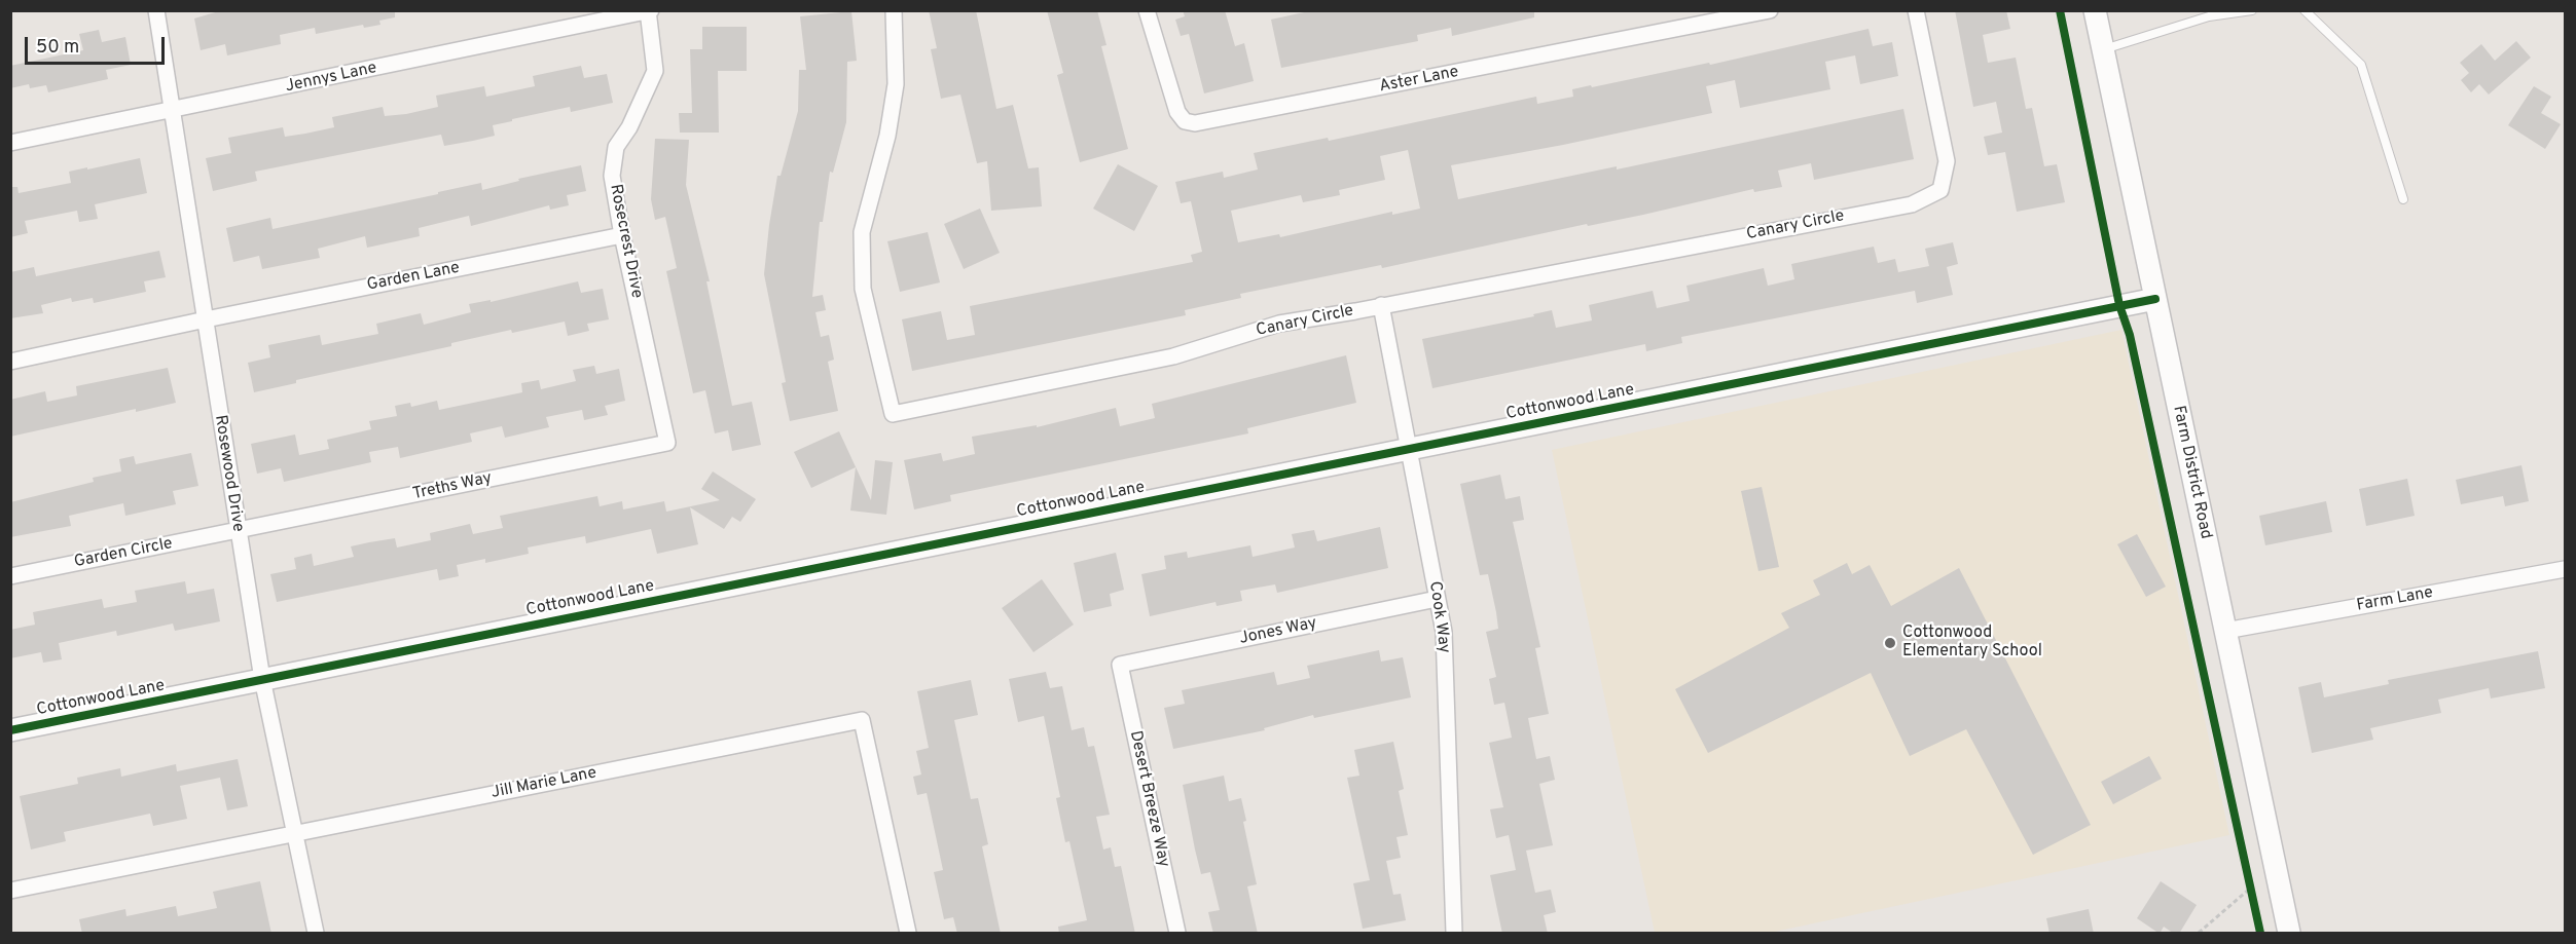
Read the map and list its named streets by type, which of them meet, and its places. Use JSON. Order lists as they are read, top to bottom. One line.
{"streets":{"main road":["Cottonwood Lane","Farm District Road"],"street":["Jennys Lane","Aster Lane","Canary Circle","Rosecrest Drive","Garden Lane","Rosewood Drive","Treths Way","Garden Circle","Farm Lane","Cook Way","Jones Way","Jill Marie Lane","Desert Breeze Way"]},"crossings":[["Jennys Lane","Rosecrest Drive"],["Jennys Lane","Rosewood Drive"],["Canary Circle","Cook Way"],["Rosecrest Drive","Garden Lane"],["Rosecrest Drive","Treths Way"],["Garden Lane","Rosewood Drive"],["Cottonwood Lane","Farm District Road"],["Cottonwood Lane","Rosewood Drive"],["Cottonwood Lane","Cook Way"],["Farm District Road","Farm Lane"],["Rosewood Drive","Treths Way"],["Rosewood Drive","Garden Circle"],["Rosewood Drive","Jill Marie Lane"],["Treths Way","Garden Circle"],["Cook Way","Jones Way"],["Jones Way","Desert Breeze Way"]],"places":["Cottonwood Elementary School"],"scale_bar":"50 m"}
